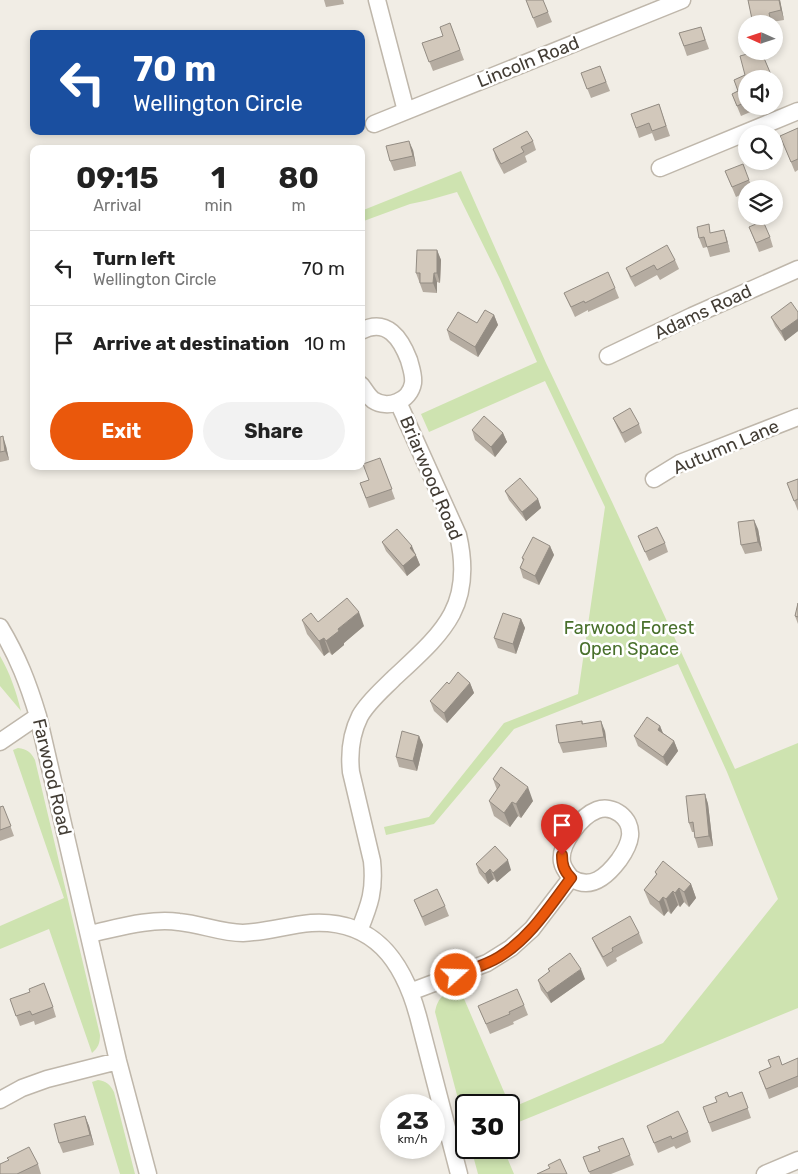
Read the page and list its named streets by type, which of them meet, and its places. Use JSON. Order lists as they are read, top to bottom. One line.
{"streets":{"street":["Lincoln Road","Adams Road","Autumn Lane","Briarwood Road","Farwood Road"]},"parks":["Farwood Forest Open Space"],"north":"left","page":{"turn":["70 m","Wellington Circle"],"eta":["09:15","Arrival","1","min","80","m"],"list":[{"name":"Turn left","note":"Wellington Circle","value":"70 m"},{"name":"Arrive at destination","value":"10 m"}],"buttons":["Exit","Share"],"speed":"23 km/h","limit":"30"}}
